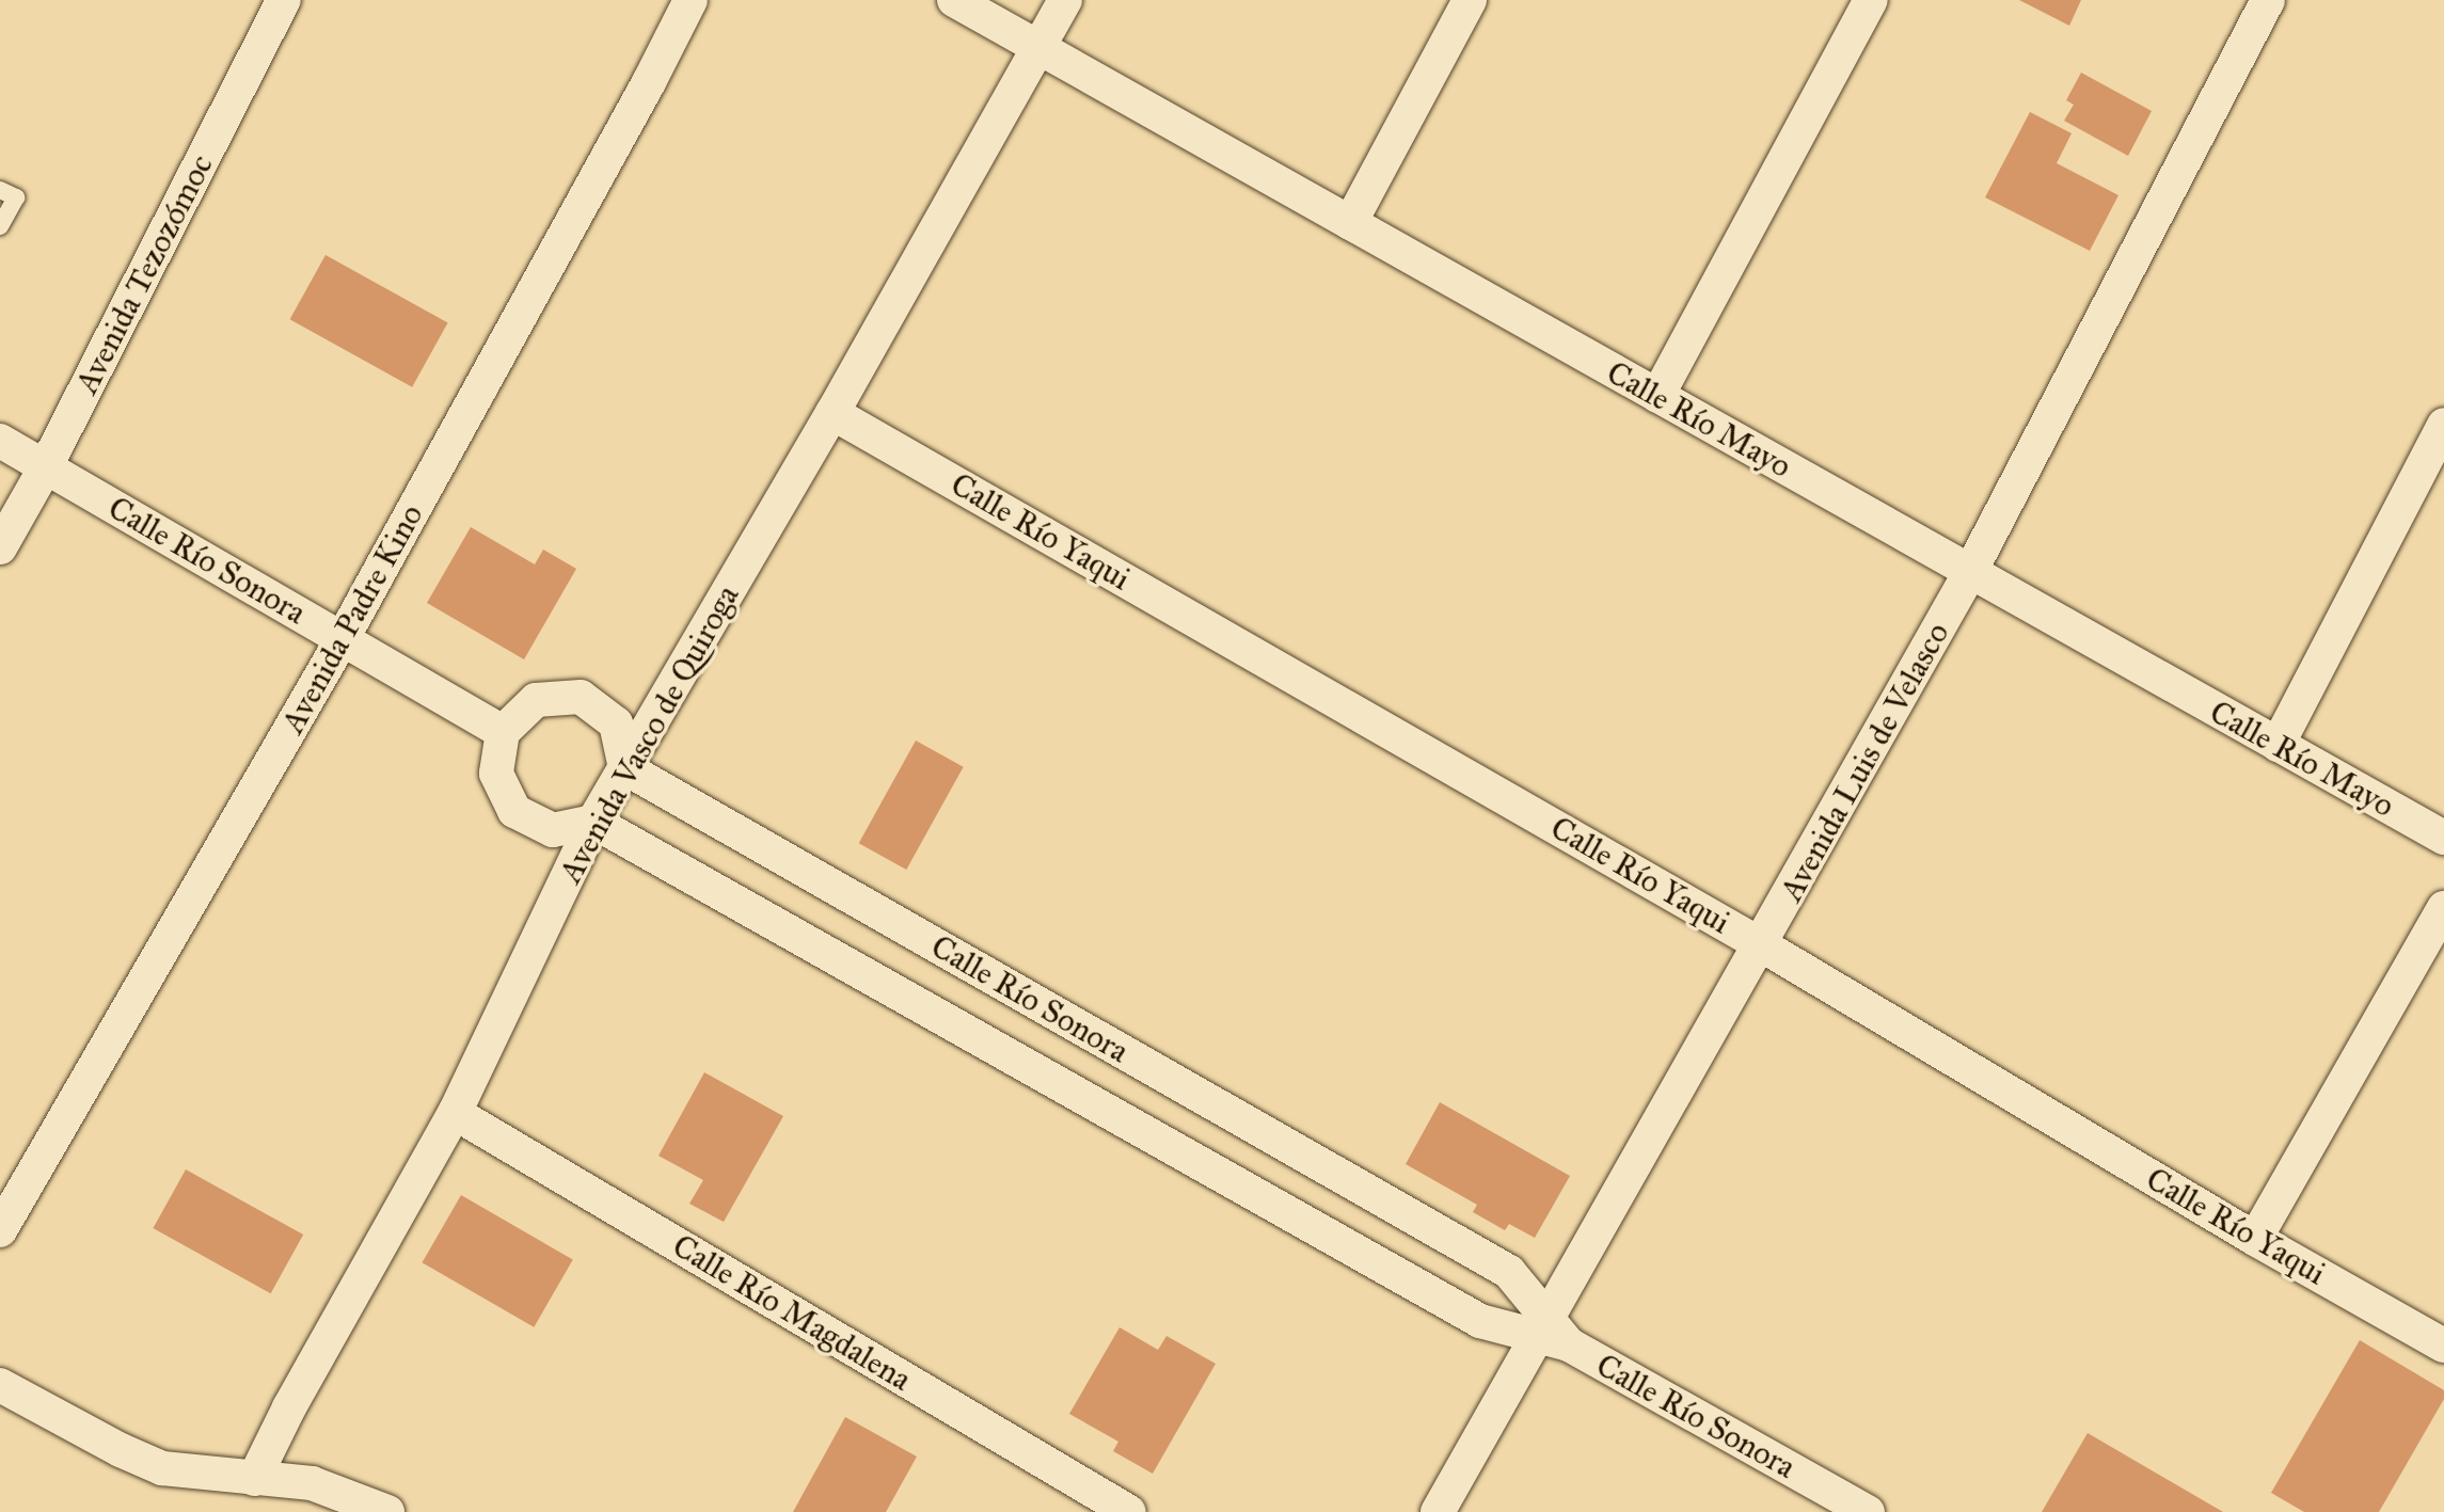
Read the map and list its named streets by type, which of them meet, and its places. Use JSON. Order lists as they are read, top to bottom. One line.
{"streets":{"street":["Avenida Tezozómoc","Calle Río Mayo","Calle Río Yaqui","Calle Río Sonora","Avenida Padre Kino","Avenida Vasco de Quiroga","Avenida Luis de Velasco","Calle Río Magdalena"]},"crossings":[["Avenida Tezozómoc","Calle Río Sonora"],["Calle Río Mayo","Avenida Vasco de Quiroga"],["Calle Río Mayo","Avenida Luis de Velasco"],["Calle Río Yaqui","Avenida Vasco de Quiroga"],["Calle Río Yaqui","Avenida Luis de Velasco"],["Calle Río Sonora","Avenida Padre Kino"],["Calle Río Sonora","Avenida Vasco de Quiroga"],["Calle Río Sonora","Avenida Luis de Velasco"],["Avenida Vasco de Quiroga","Calle Río Magdalena"]]}
